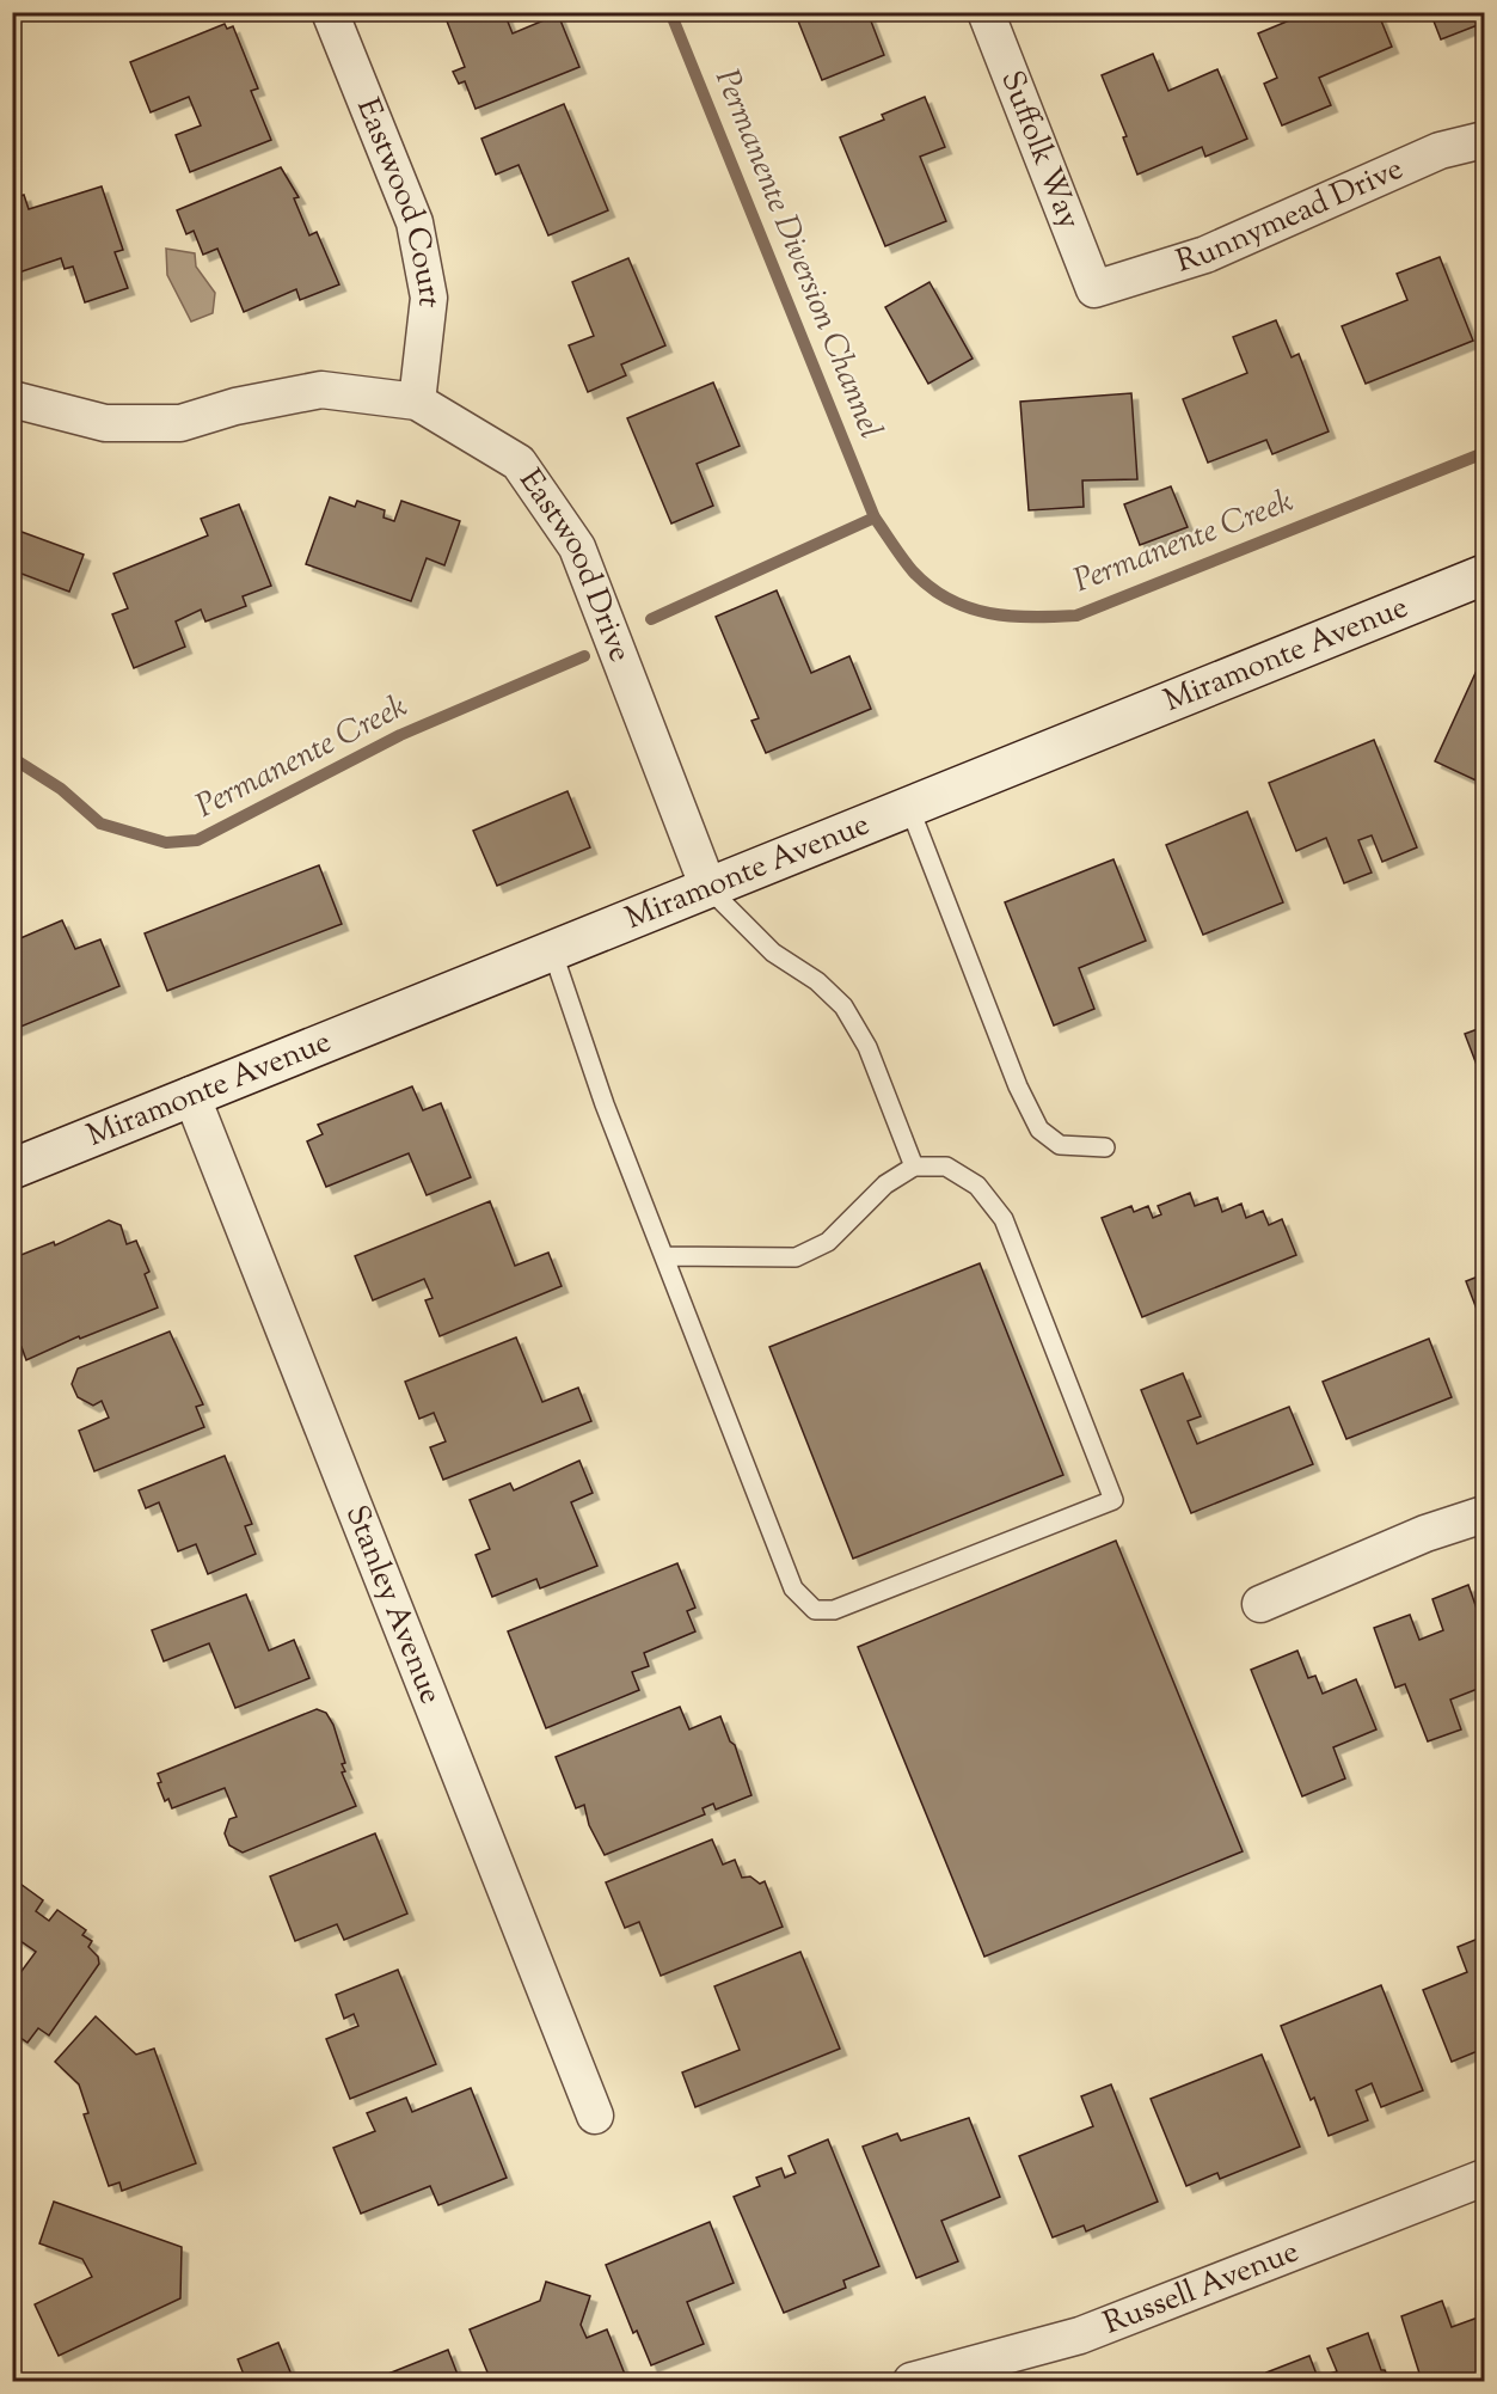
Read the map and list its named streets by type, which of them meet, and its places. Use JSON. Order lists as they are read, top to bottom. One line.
{"streets":{"street":["Suffolk Way","Eastwood Court","Runnymead Drive","Eastwood Drive","Miramonte Avenue","Stanley Avenue","Russell Avenue"]},"crossings":[["Suffolk Way","Runnymead Drive"],["Eastwood Court","Eastwood Drive"],["Eastwood Drive","Miramonte Avenue"],["Miramonte Avenue","Stanley Avenue"]],"water":["Permanente Diversion Channel","Permanente Creek"]}
